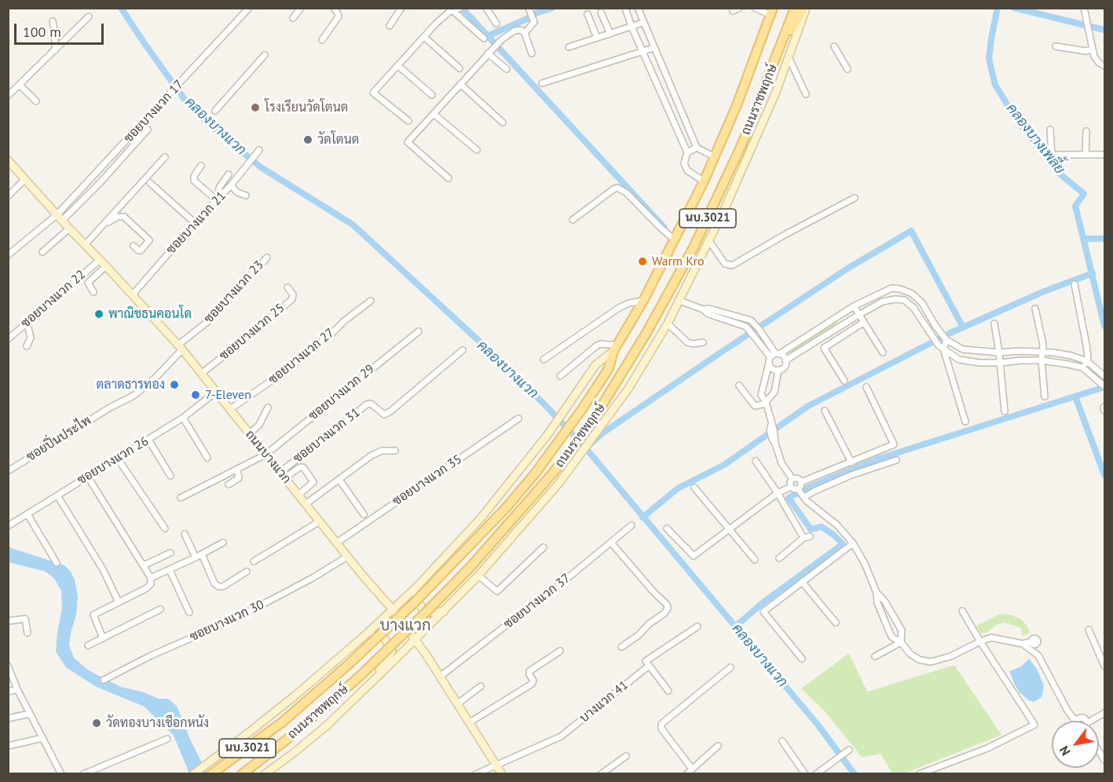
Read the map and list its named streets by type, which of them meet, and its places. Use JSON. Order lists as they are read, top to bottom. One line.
{"streets":{"main road":["ถนนราชพฤกษ์","นบ.3021","ถนนบางแวก"],"street":["ซอยบางแวก 17","ซอยบางแวก 21","ซอยบางแวก 23","ซอยบางแวก 22","ซอยบางแวก 25","ซอยบางแวก 27","ซอยบางแวก 29","ซอยบางแวก 31","ซอยปิ่นประไพ","ซอยบางแวก 26","ซอยบางแวก 35","ซอยบางแวก 37","ซอยบางแวก 30","บางแวก 41"]},"crossings":[["ถนนราชพฤกษ์","ถนนบางแวก"],["ซอยบางแวก 17","ถนนบางแวก"],["ซอยบางแวก 21","ถนนบางแวก"],["ซอยบางแวก 23","ซอยปิ่นประไพ"],["ซอยบางแวก 23","ถนนบางแวก"],["ซอยบางแวก 22","ถนนบางแวก"],["ซอยบางแวก 25","ถนนบางแวก"],["ซอยบางแวก 27","ถนนบางแวก"],["ซอยบางแวก 29","ถนนบางแวก"],["ซอยบางแวก 31","ถนนบางแวก"],["ถนนบางแวก","ซอยบางแวก 26"],["ถนนบางแวก","ซอยบางแวก 35"],["ถนนบางแวก","ซอยบางแวก 37"],["ถนนบางแวก","ซอยบางแวก 30"],["ถนนบางแวก","บางแวก 41"]],"districts":["บางแวก"],"water":["คลองบางแวก","คลองบางเพลี้ย"],"places":["โรงเรียนวัดโตนด","วัดโตนด","Warm Kro","พาณิชธนคอนโด","ตลาดธารทอง","7-Eleven","วัดทองบางเชือกหนัง"],"scale_bar":"100 m","north":"bottom left"}
